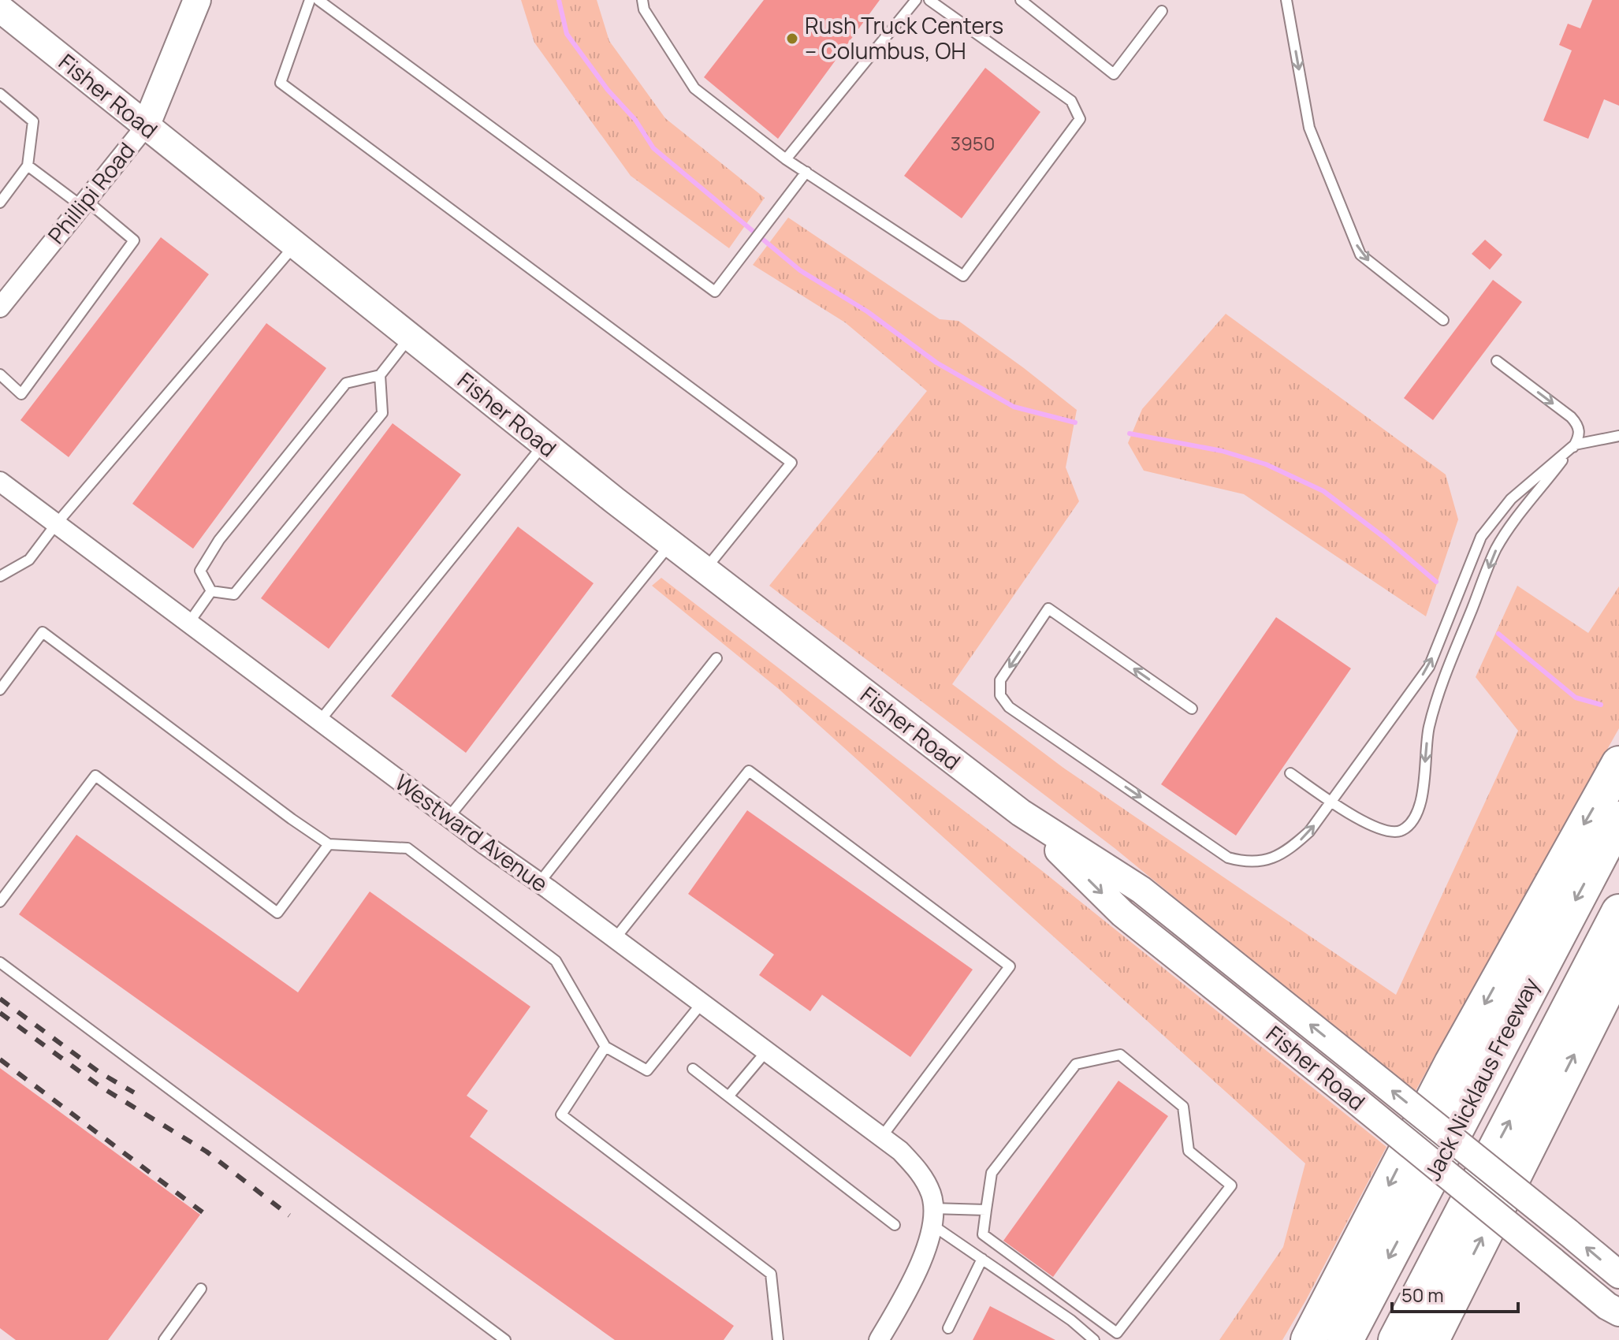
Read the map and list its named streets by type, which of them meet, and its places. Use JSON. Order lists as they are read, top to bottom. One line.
{"streets":{"highway":["Jack Nicklaus Freeway"],"main road":["Fisher Road","Phillipi Road"],"street":["Westward Avenue"]},"crossings":[["Fisher Road","Phillipi Road"]],"places":["Rush Truck Centers – Columbus, OH"],"house_numbers":["3950"],"scale_bar":"50 m"}
